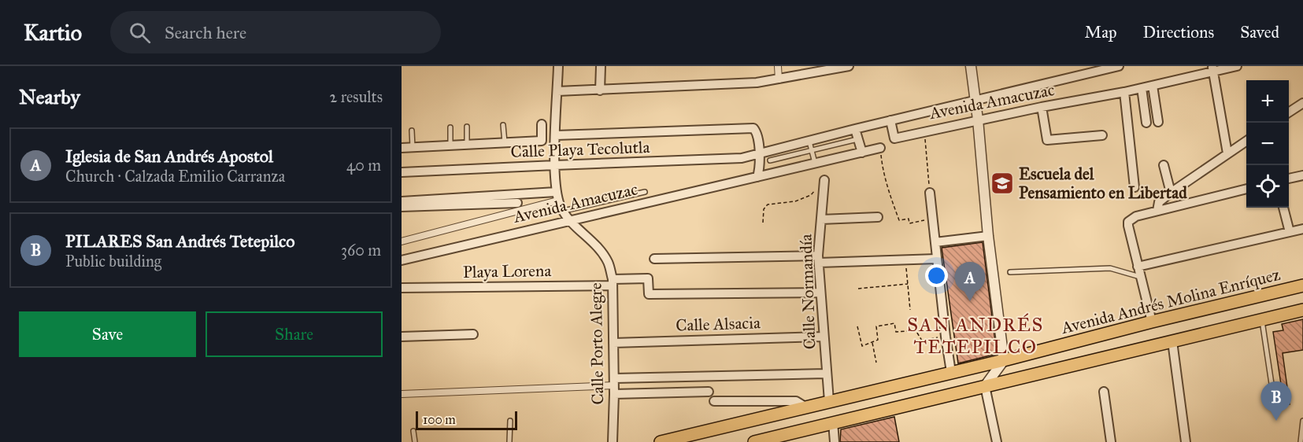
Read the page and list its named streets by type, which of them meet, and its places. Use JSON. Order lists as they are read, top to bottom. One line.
{"streets":{"main road":["Avenida Andrés Molina Enríquez"],"street":["Avenida Amacuzac","Calle Playa Tecolutla","Playa Lorena","Calle Normandía","Calle Alsacia","Calle Porto Alegre"]},"crossings":[["Avenida Amacuzac","Calle Playa Tecolutla"],["Avenida Amacuzac","Calle Porto Alegre"],["Calle Playa Tecolutla","Calle Porto Alegre"],["Playa Lorena","Calle Normandía"],["Playa Lorena","Calle Porto Alegre"],["Calle Normandía","Avenida Andrés Molina Enríquez"],["Calle Normandía","Calle Alsacia"],["Calle Alsacia","Calle Porto Alegre"]],"districts":["SAN ANDRÉS TETEPILCO"],"places":{"school or university":["Escuela del Pensamiento en Libertad"]},"scale_bar":"100 m","page":{"header":"Kartio","search":"Search here","nav":["Map","Directions","Saved"],"heading":["Nearby","2 results"],"map_buttons":["+","−"],"list":[{"mark":"A","name":"Iglesia de San Andrés Apostol","note":"Church · Calzada Emilio Carranza","value":"40 m"},{"mark":"B","name":"PILARES San Andrés Tetepilco","note":"Public building","value":"360 m"}],"pins":["A","B"],"buttons":["Save","Share"],"scale":"100 m"}}
